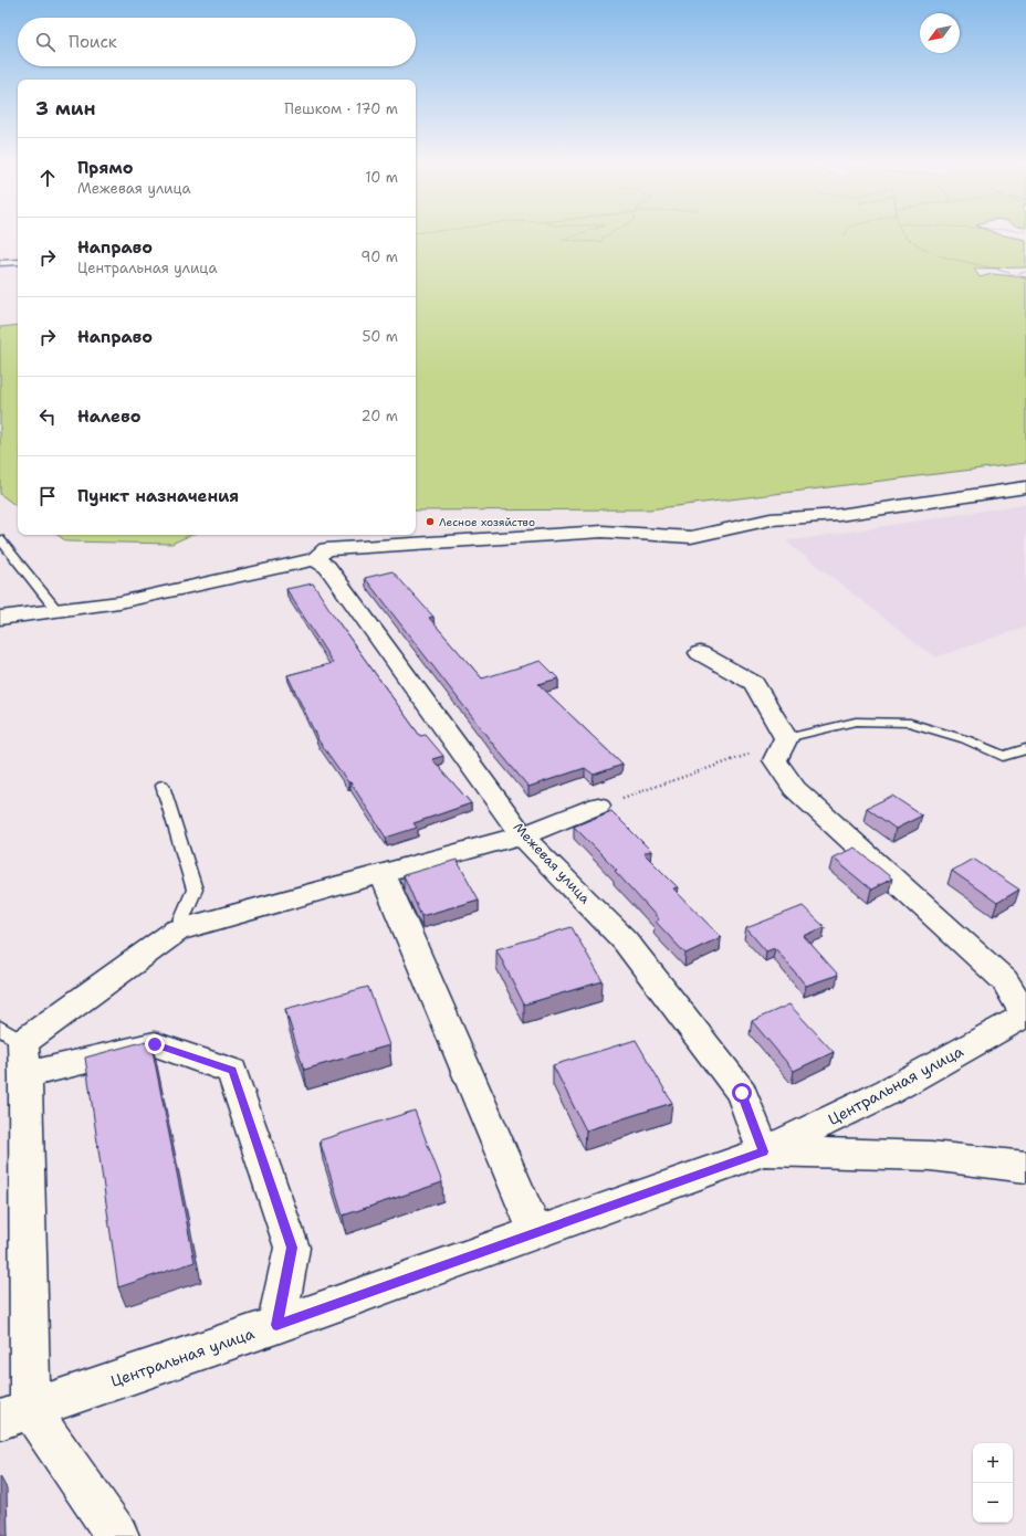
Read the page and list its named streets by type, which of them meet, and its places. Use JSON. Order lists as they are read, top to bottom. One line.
{"streets":{"street":["Межевая улица","Центральная улица"]},"crossings":[["Межевая улица","Центральная улица"]],"places":["Лесное хозяйство"],"north":"bottom left","page":{"search":"Поиск","heading":["3 мин","Пешком · 170 m"],"list":[["Прямо","Межевая улица","10 m"],["Направо","Центральная улица","90 m"],["Направо","50 m"],["Налево","20 m"],"Пункт назначения"],"map_buttons":["+","−"]}}
